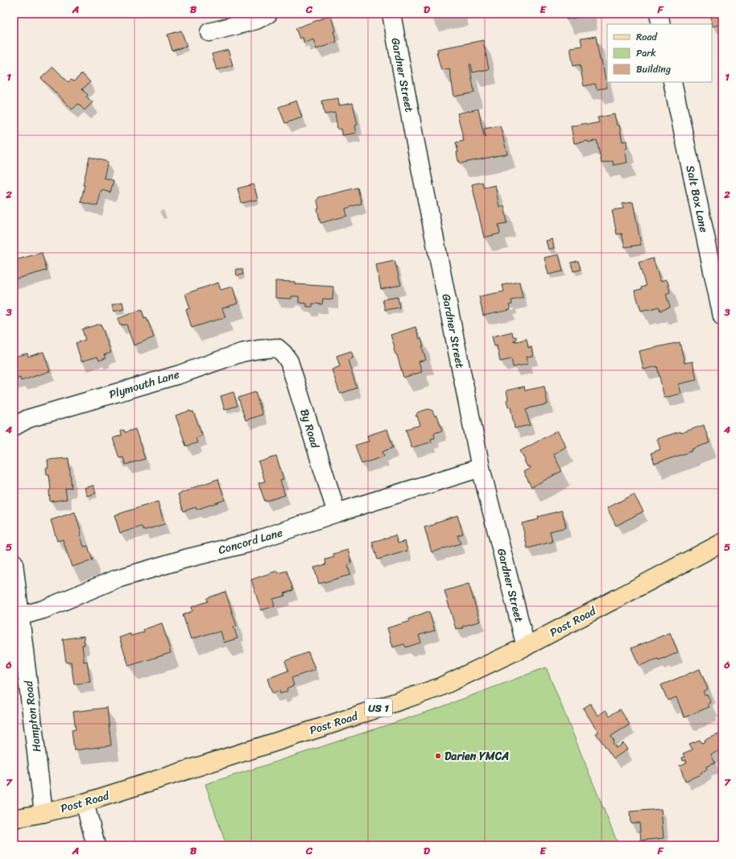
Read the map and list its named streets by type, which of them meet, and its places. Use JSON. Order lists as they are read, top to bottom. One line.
{"streets":{"main road":["Post Road","US 1"],"street":["Gardner Street","Salt Box Lane","Plymouth Lane","By Road","Concord Lane","Hampton Road"]},"crossings":[["Gardner Street","Concord Lane"],["Gardner Street","Post Road"],["Plymouth Lane","By Road"],["By Road","Concord Lane"],["Concord Lane","Hampton Road"],["Post Road","Hampton Road"]],"places":["Darien YMCA"],"legend":["Road","Park","Building"],"grid":{"columns":["A","B","C","D","E","F"],"rows":["1","2","3","4","5","6","7"]}}
